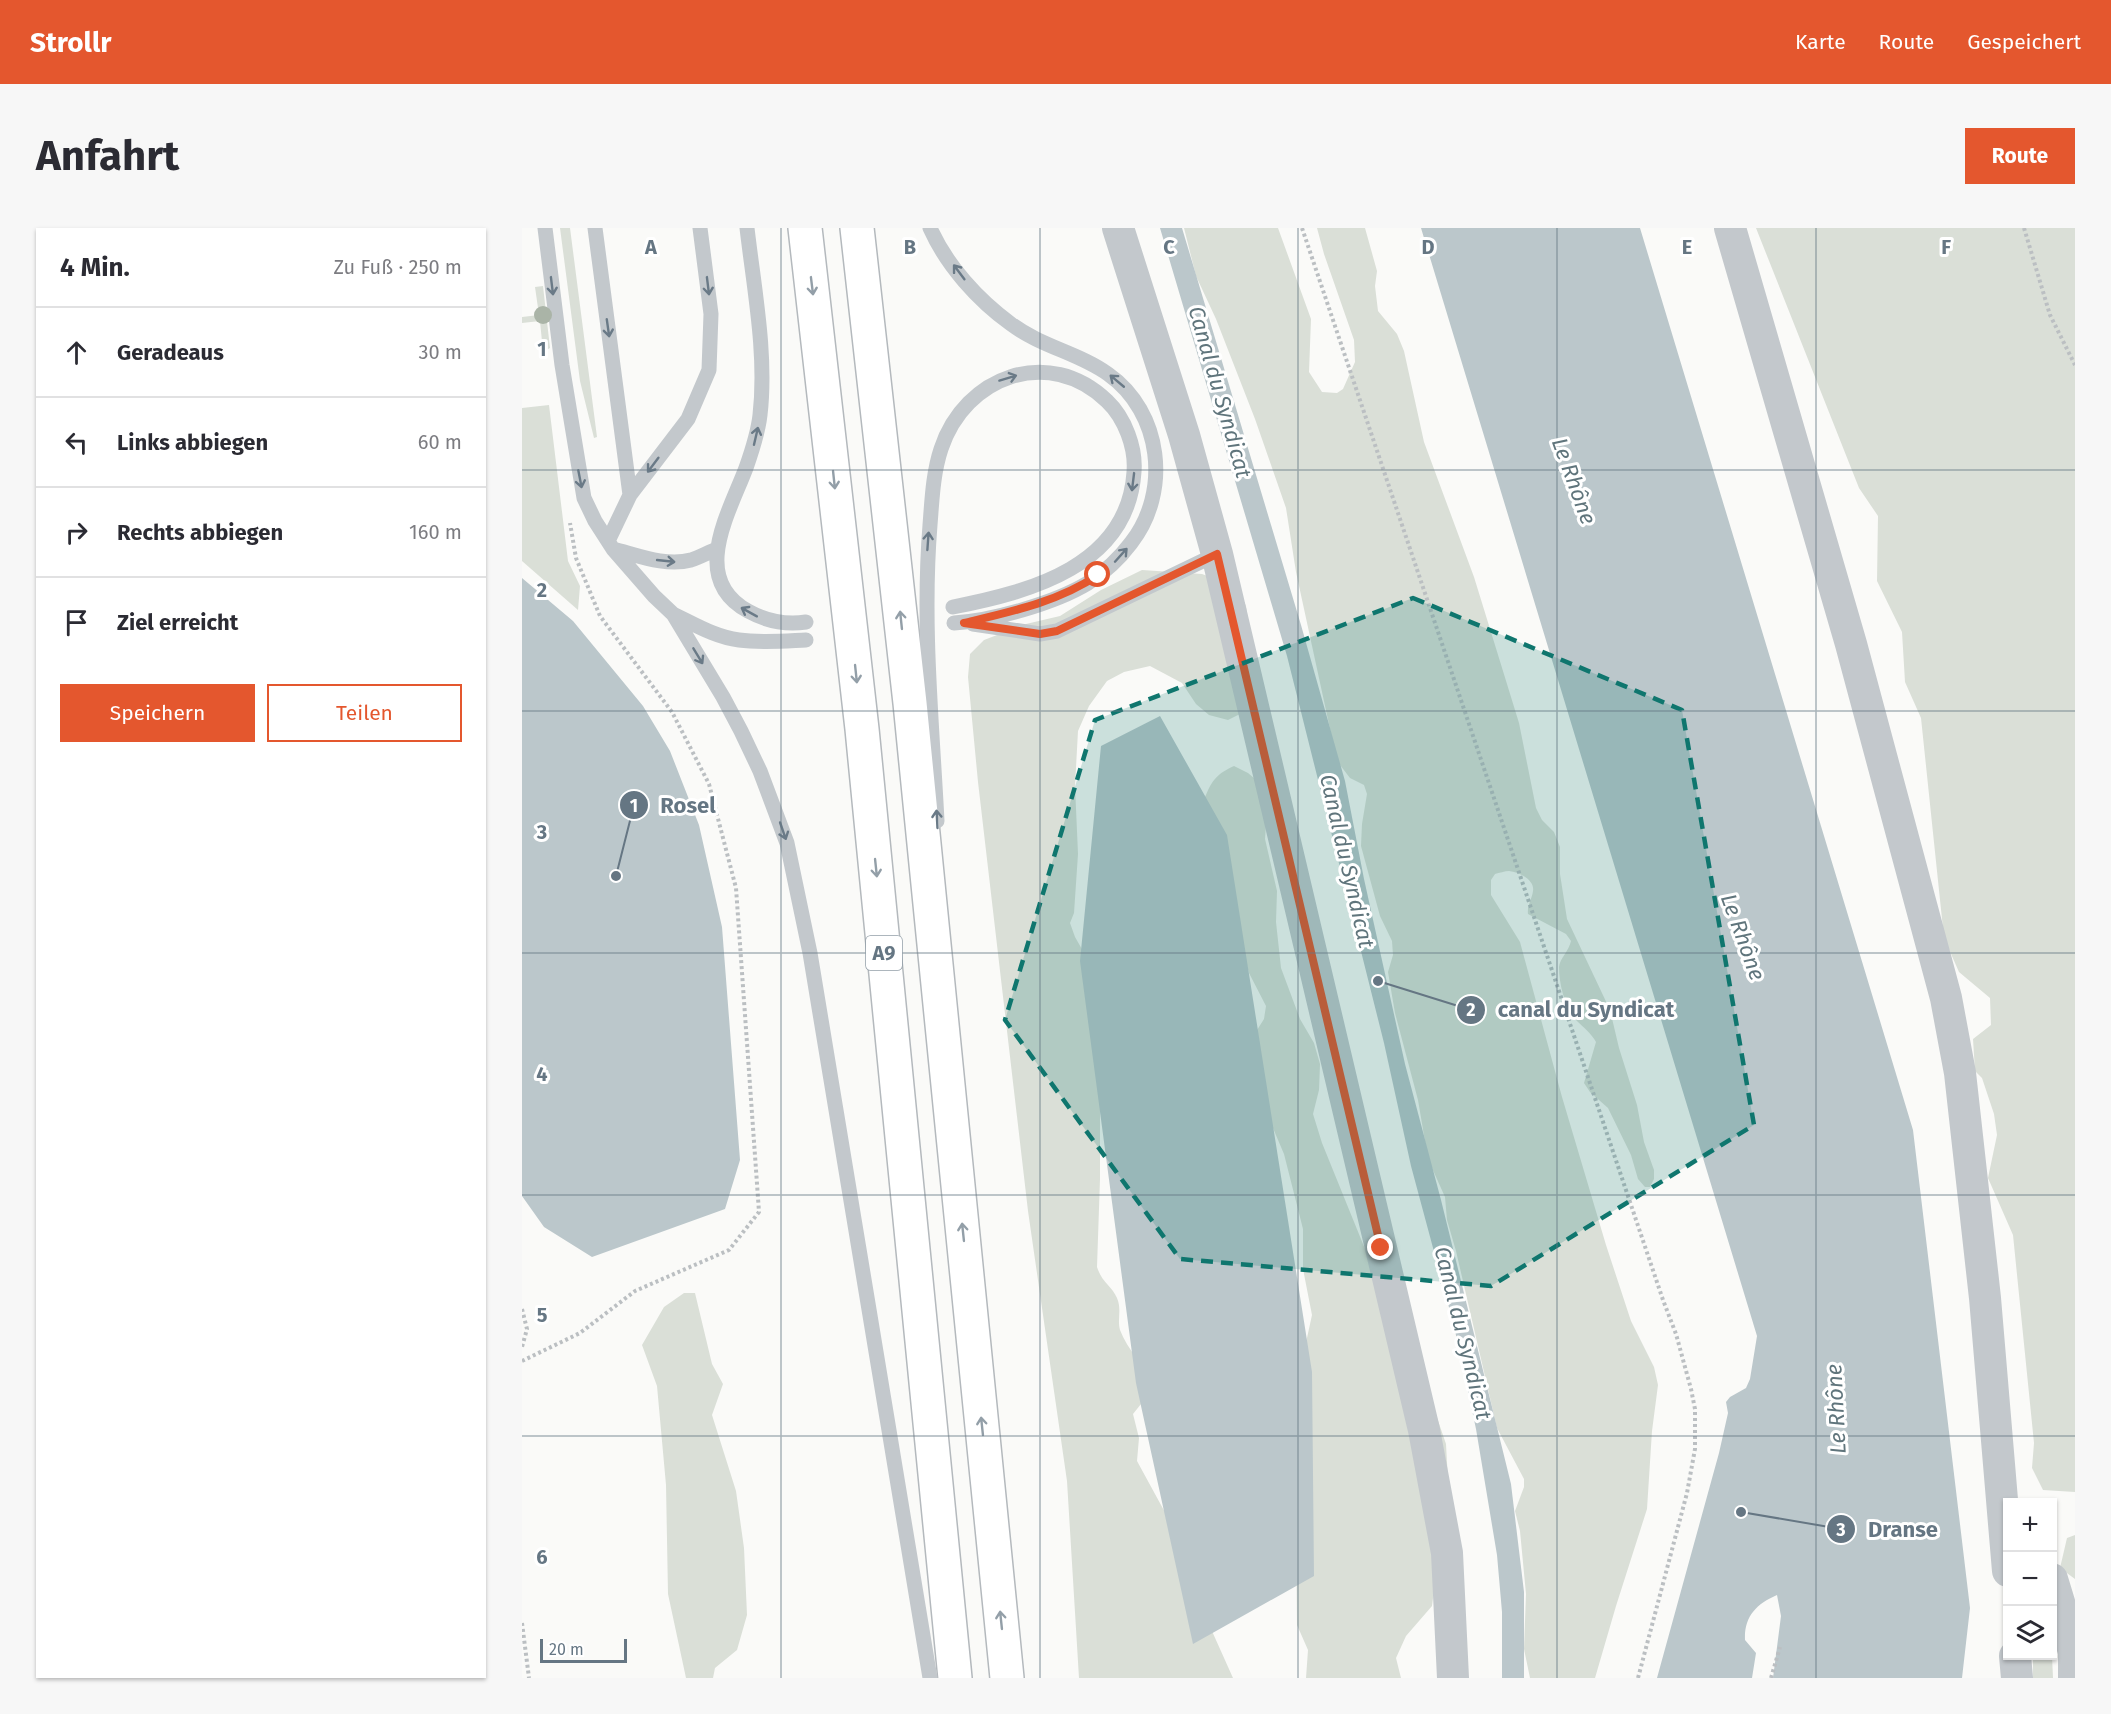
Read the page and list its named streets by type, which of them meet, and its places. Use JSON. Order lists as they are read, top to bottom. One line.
{"streets":{"highway":["A9"]},"water":["Canal du Syndicat","Le Rhône"],"places":["Rosel","canal du Syndicat","Dranse"],"scale_bar":"20 m","page":{"header":"Strollr","nav":["Karte","Route","Gespeichert"],"buttons":["Route",["Speichern","Teilen"]],"title":"Anfahrt","heading":["4 Min.","Zu Fuß · 250 m"],"list":[["Geradeaus","30 m"],["Links abbiegen","60 m"],["Rechts abbiegen","160 m"],"Ziel erreicht"],"map_buttons":["+","−"],"scale":"20 m"},"grid":{"columns":["A","B","C","D","E","F"],"rows":["1","2","3","4","5","6"]}}
